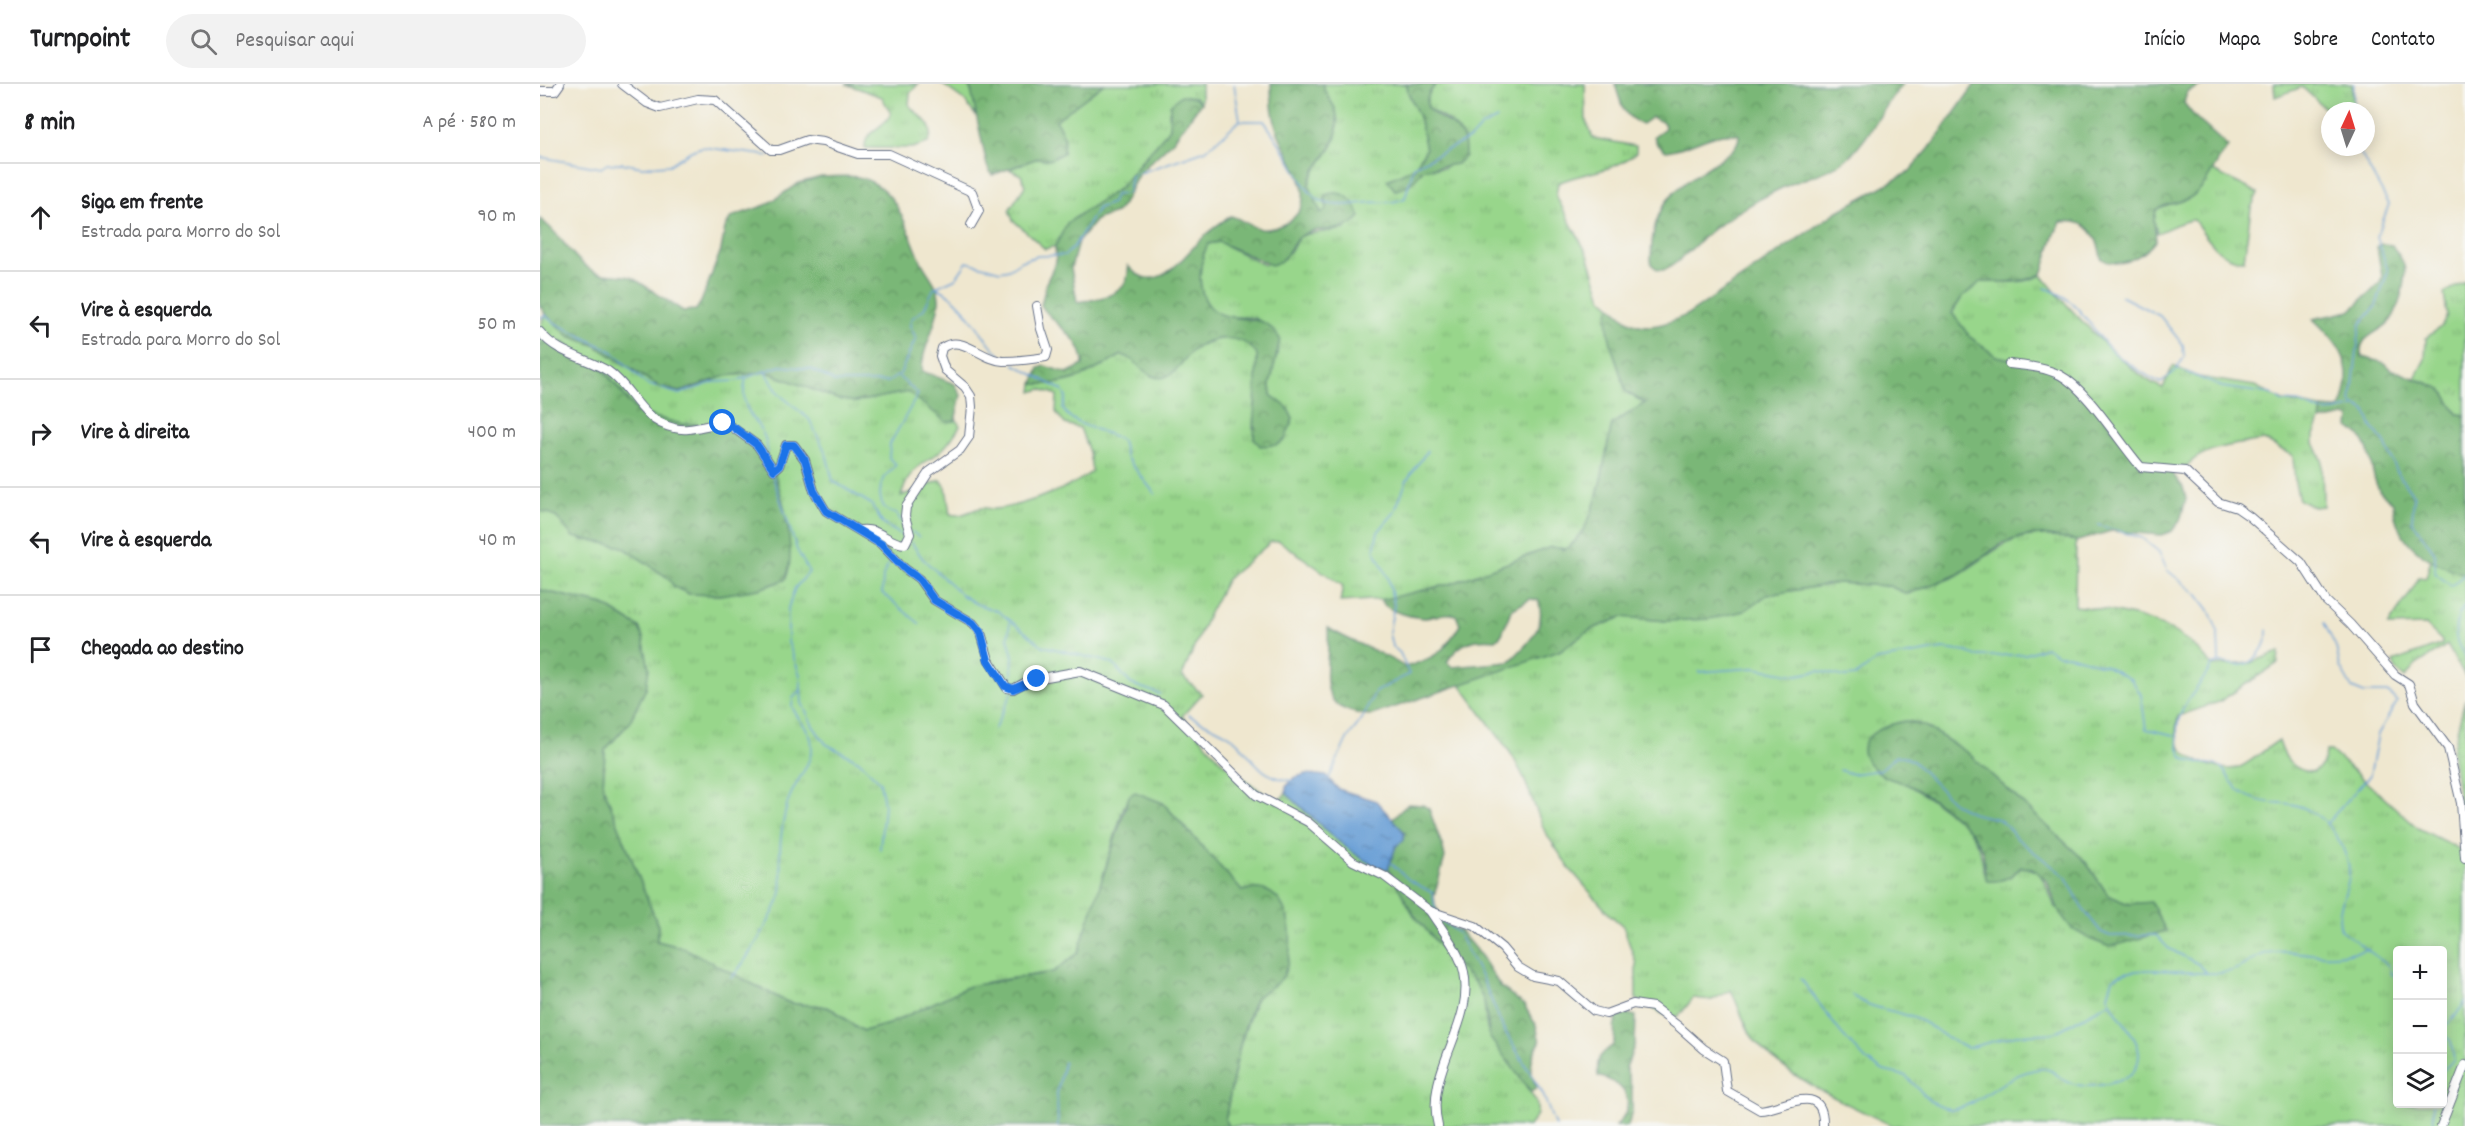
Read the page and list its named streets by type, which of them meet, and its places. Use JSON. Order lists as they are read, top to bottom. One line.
{"north":"top","page":{"header":"Turnpoint","search":"Pesquisar aqui","nav":["Início","Mapa","Sobre","Contato"],"heading":["8 min","A pé · 580 m"],"list":[["Siga em frente","Estrada para Morro do Sol","90 m"],["Vire à esquerda","Estrada para Morro do Sol","50 m"],["Vire à direita","400 m"],["Vire à esquerda","40 m"],"Chegada ao destino"],"map_buttons":["+","−"]}}
